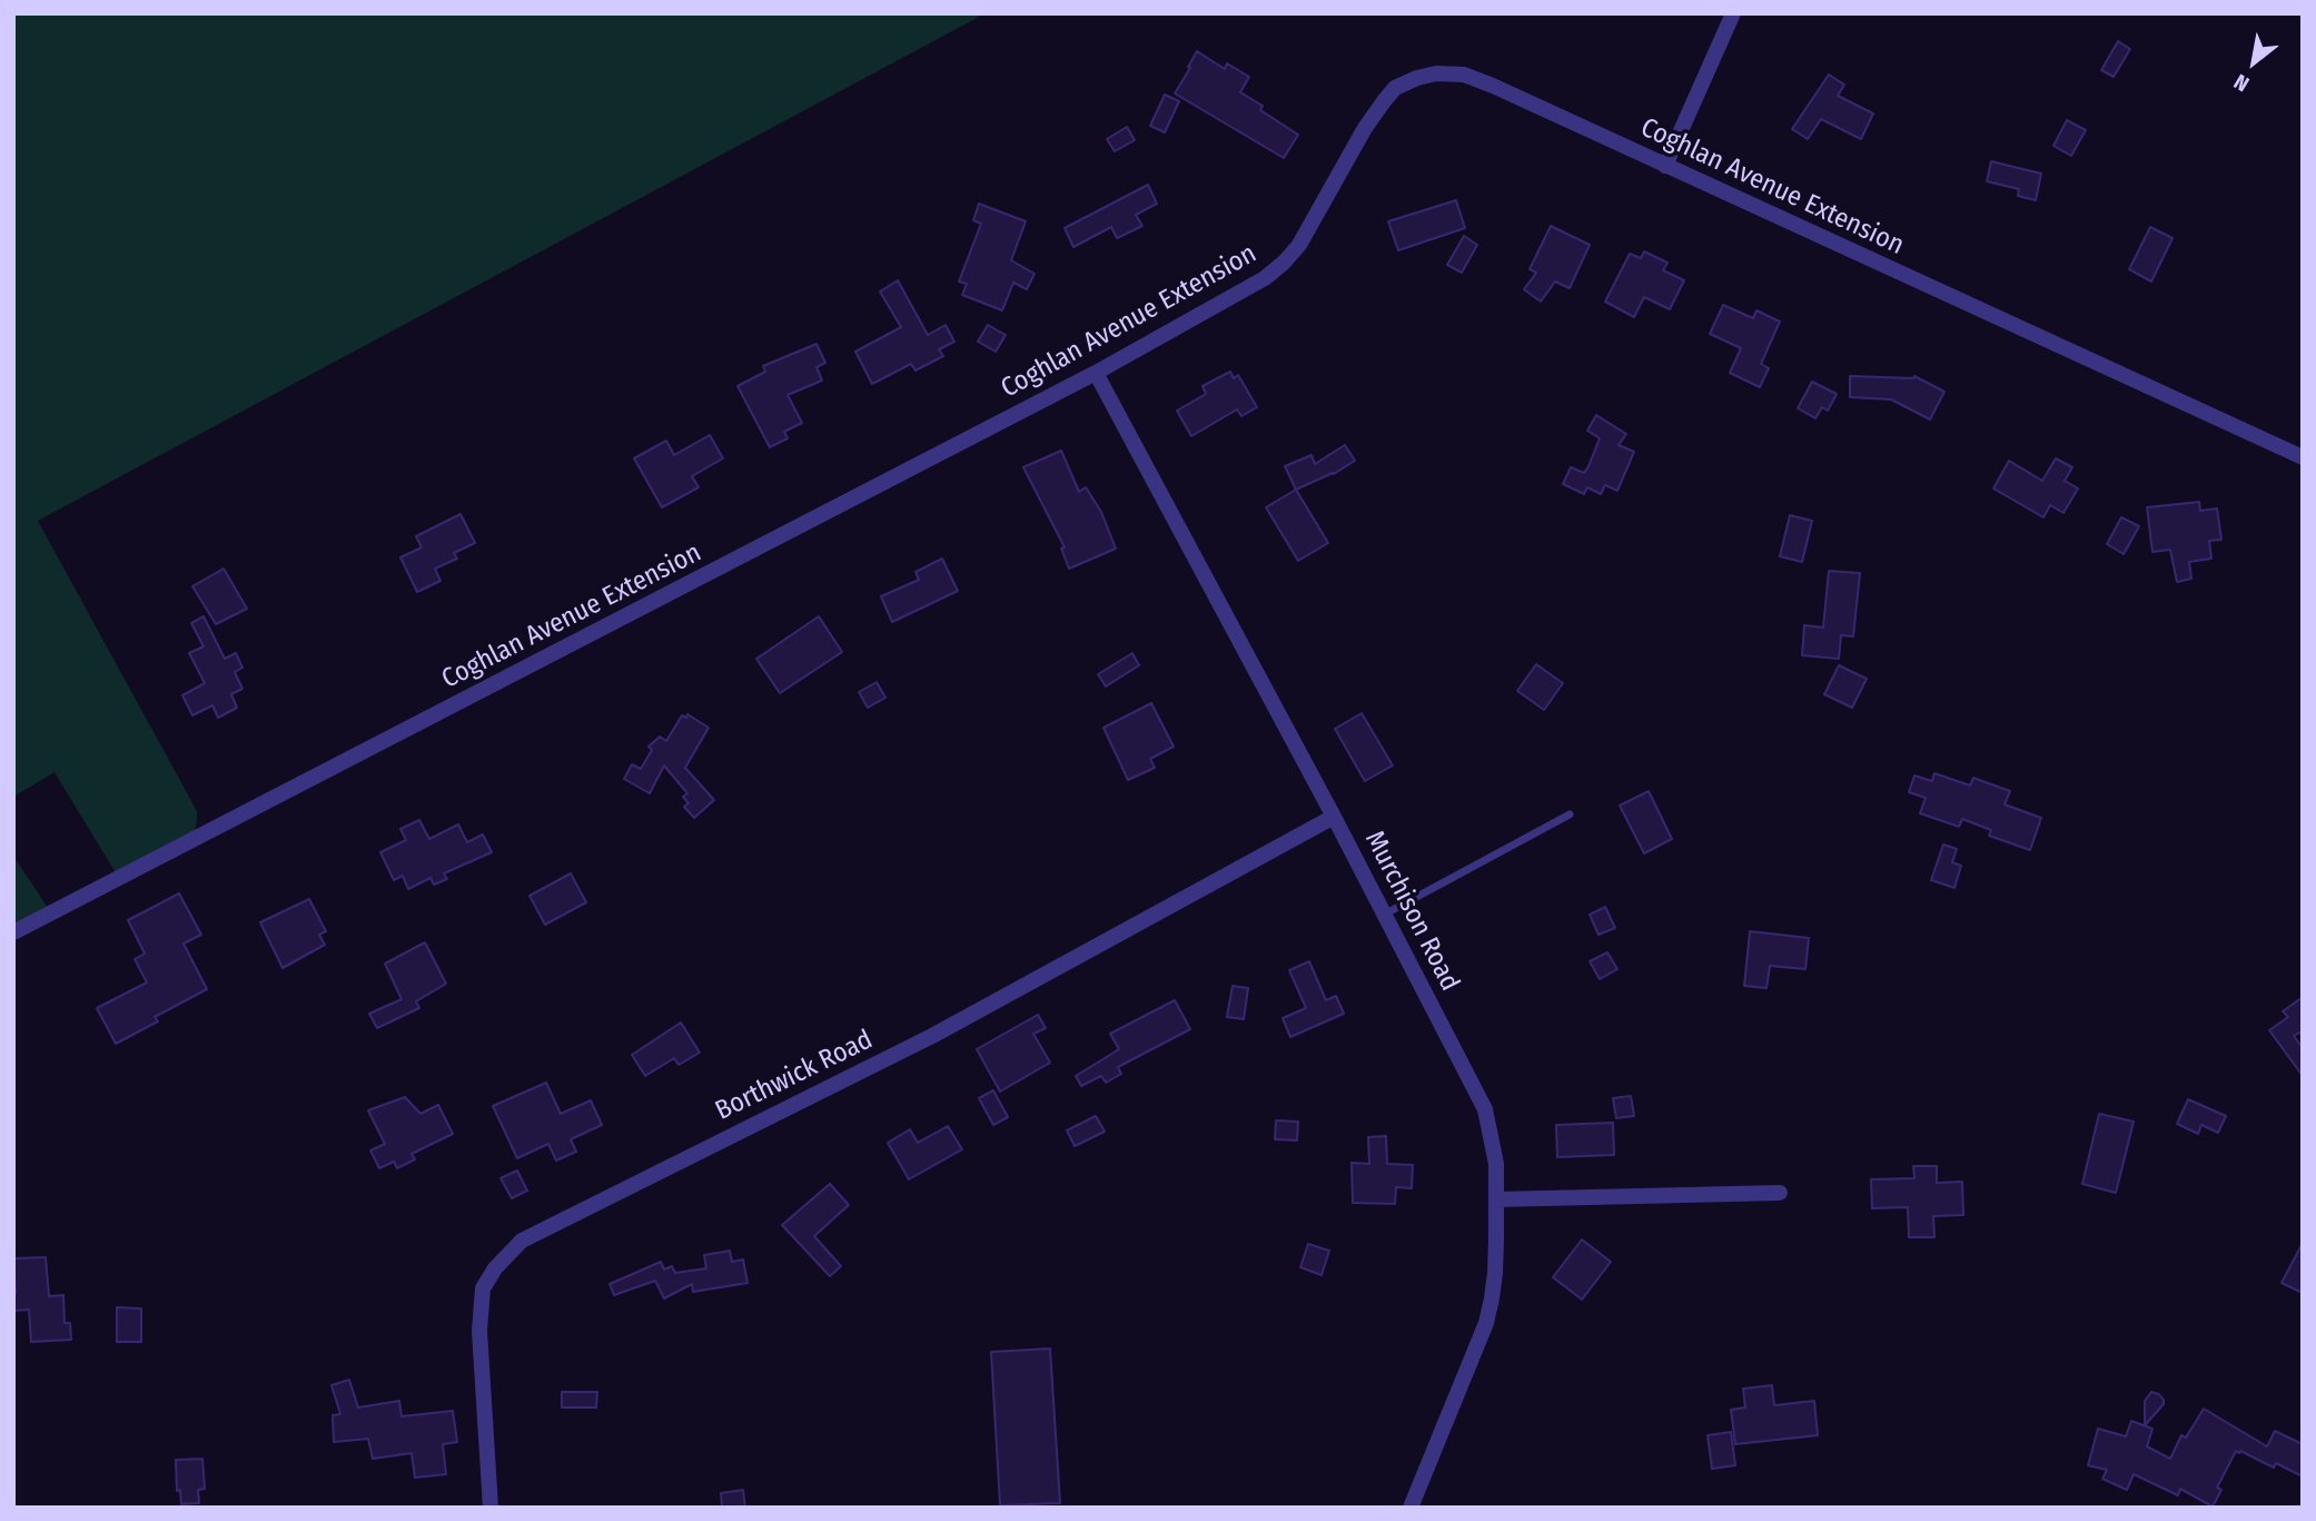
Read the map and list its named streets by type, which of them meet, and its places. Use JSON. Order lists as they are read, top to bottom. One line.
{"streets":{"street":["Coghlan Avenue Extension","Murchison Road","Borthwick Road"]},"crossings":[["Coghlan Avenue Extension","Murchison Road"],["Murchison Road","Borthwick Road"]],"north":"bottom left"}
